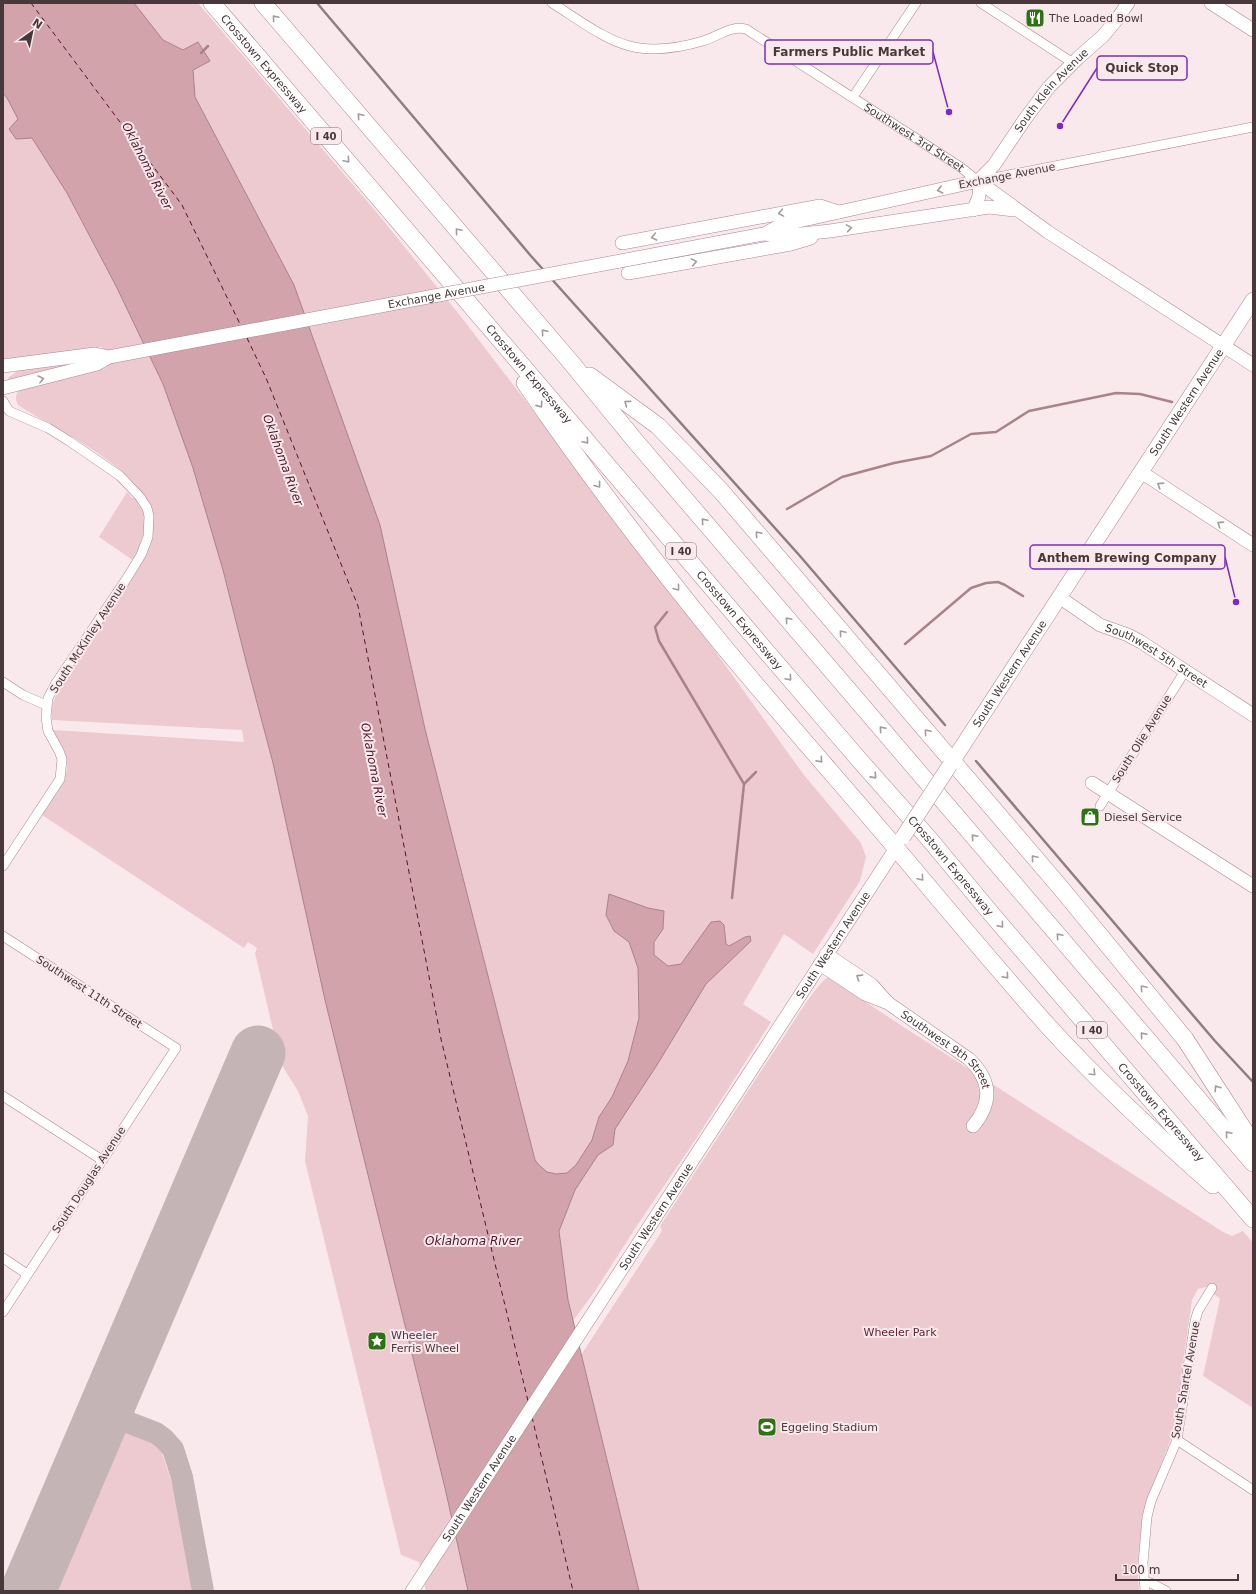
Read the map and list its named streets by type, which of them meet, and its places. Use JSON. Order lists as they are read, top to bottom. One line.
{"streets":{"highway":["Crosstown Expressway","I 40"],"main road":["South Klein Avenue","Southwest 3rd Street","Exchange Avenue","South Western Avenue","Southwest 5th Street","Southwest 9th Street"],"street":["South McKinley Avenue","South Olie Avenue","Southwest 11th Street","South Douglas Avenue","South Shartel Avenue"]},"crossings":[["South Klein Avenue","Southwest 3rd Street"],["South Klein Avenue","Exchange Avenue"],["Southwest 3rd Street","Exchange Avenue"],["Southwest 3rd Street","South Western Avenue"],["South Western Avenue","Southwest 5th Street"],["South Western Avenue","Southwest 9th Street"],["Southwest 5th Street","South Olie Avenue"],["Southwest 11th Street","South Douglas Avenue"]],"water":["Oklahoma River"],"parks":["Wheeler Park"],"places":{"restaurant":["The Loaded Bowl"],"other":["Farmers Public Market","Quick Stop","Anthem Brewing Company"],"shop":["Diesel Service"],"place":["Wheeler Ferris Wheel"],"sports":["Eggeling Stadium"]},"scale_bar":"100 m","north":"top right"}
